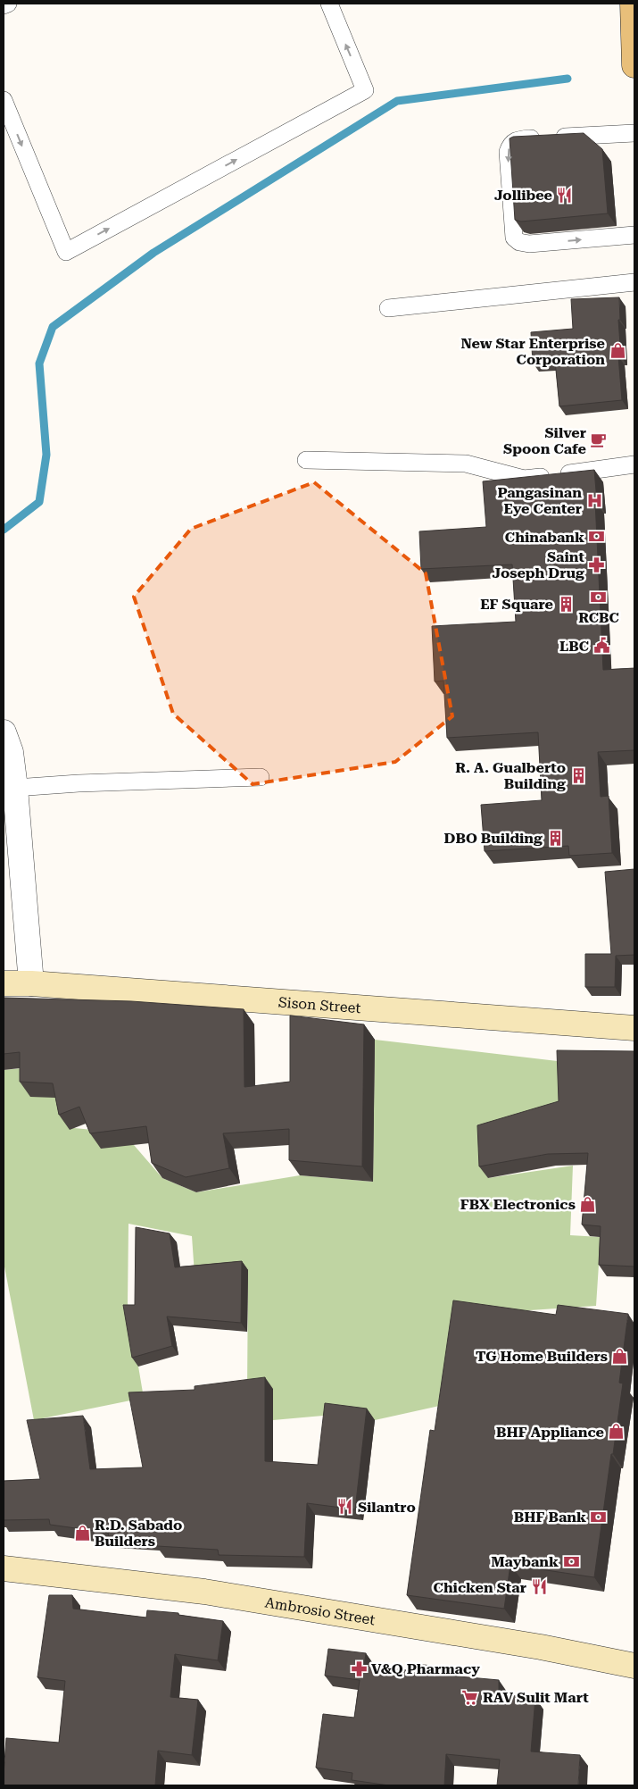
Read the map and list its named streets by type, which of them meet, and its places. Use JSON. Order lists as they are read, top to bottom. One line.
{"streets":{"street":["Sison Street","Ambrosio Street"]},"places":{"restaurant":["Jollibee","Silantro","Chicken Star"],"shop":["New Star Enterprise Corporation","FBX Electronics","TG Home Builders","BHF Appliance","R.D. Sabado Builders"],"cafe":["Silver Spoon Cafe"],"hospital":["Pangasinan Eye Center"],"bank":["Chinabank","RCBC","BHF Bank","Maybank"],"pharmacy":["Saint Joseph Drug","V&Q Pharmacy"],"building":["EF Square","R. A. Gualberto Building","DBO Building"],"public building":["LBC"],"supermarket":["RAV Sulit Mart"]}}
